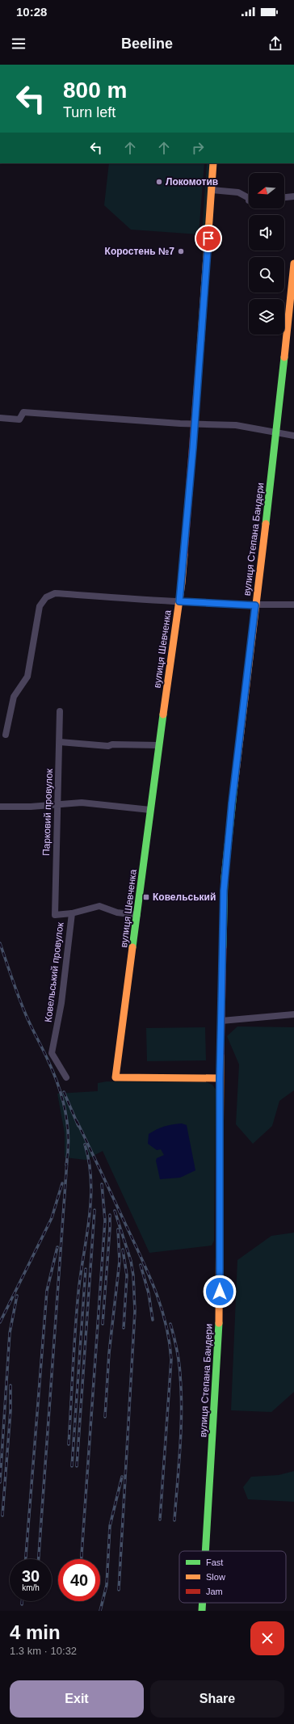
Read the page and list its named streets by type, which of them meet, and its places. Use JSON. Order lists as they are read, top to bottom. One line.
{"streets":{"street":["вулиця Степана Бандери","вулиця Шевченка","Парковий провулок","Ковельський провулок"]},"crossings":[["вулиця Степана Бандери","вулиця Шевченка"],["вулиця Шевченка","Ковельський провулок"],["Парковий провулок","Ковельський провулок"]],"places":{"other":["Локомотив","Коростень №7"],"transit":["Ковельський"]},"legend":["Fast","Slow","Jam"],"north":"left","page":{"status":"10:28","header":"Beeline","turn":["800 m","Turn left"],"speed":"30 km/h","limit":"40","heading":["4 min","1.3 km · 10:32"],"buttons":["Exit","Share"]}}
